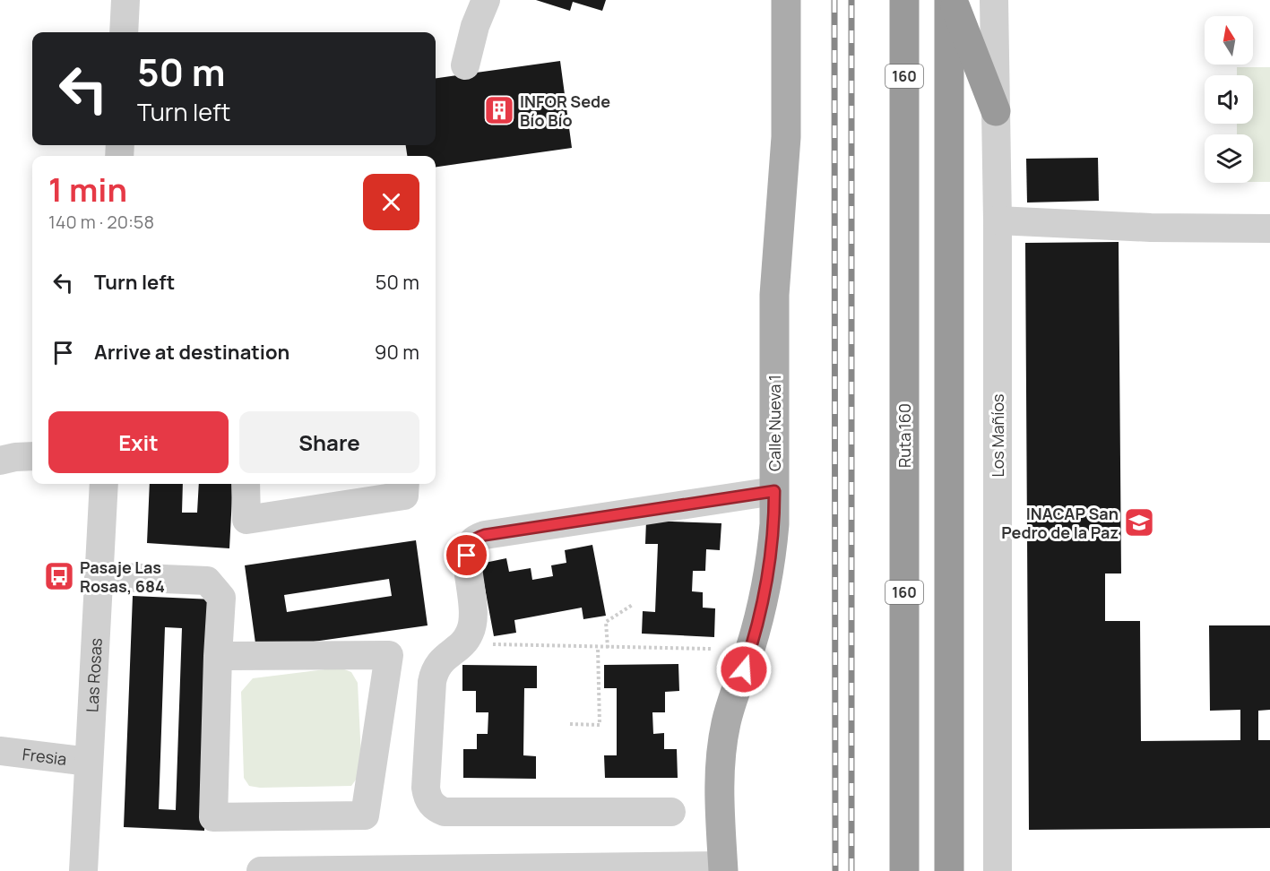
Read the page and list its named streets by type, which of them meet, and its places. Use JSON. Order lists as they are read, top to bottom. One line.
{"streets":{"highway":["160","Ruta 160"],"main road":["Calle Nueva 1"],"street":["Los Mañíos","Las Rosas","Fresia"]},"crossings":[["Las Rosas","Fresia"]],"places":{"building":["INFOR Sede Bío Bío"],"school or university":["INACAP San Pedro de la Paz"],"bus stop":["Pasaje Las Rosas, 684"]},"north":"top","page":{"turn":["50 m","Turn left"],"heading":["1 min","140 m · 20:58"],"list":[{"name":"Turn left","value":"50 m"},{"name":"Arrive at destination","value":"90 m"}],"buttons":["Exit","Share"]}}
